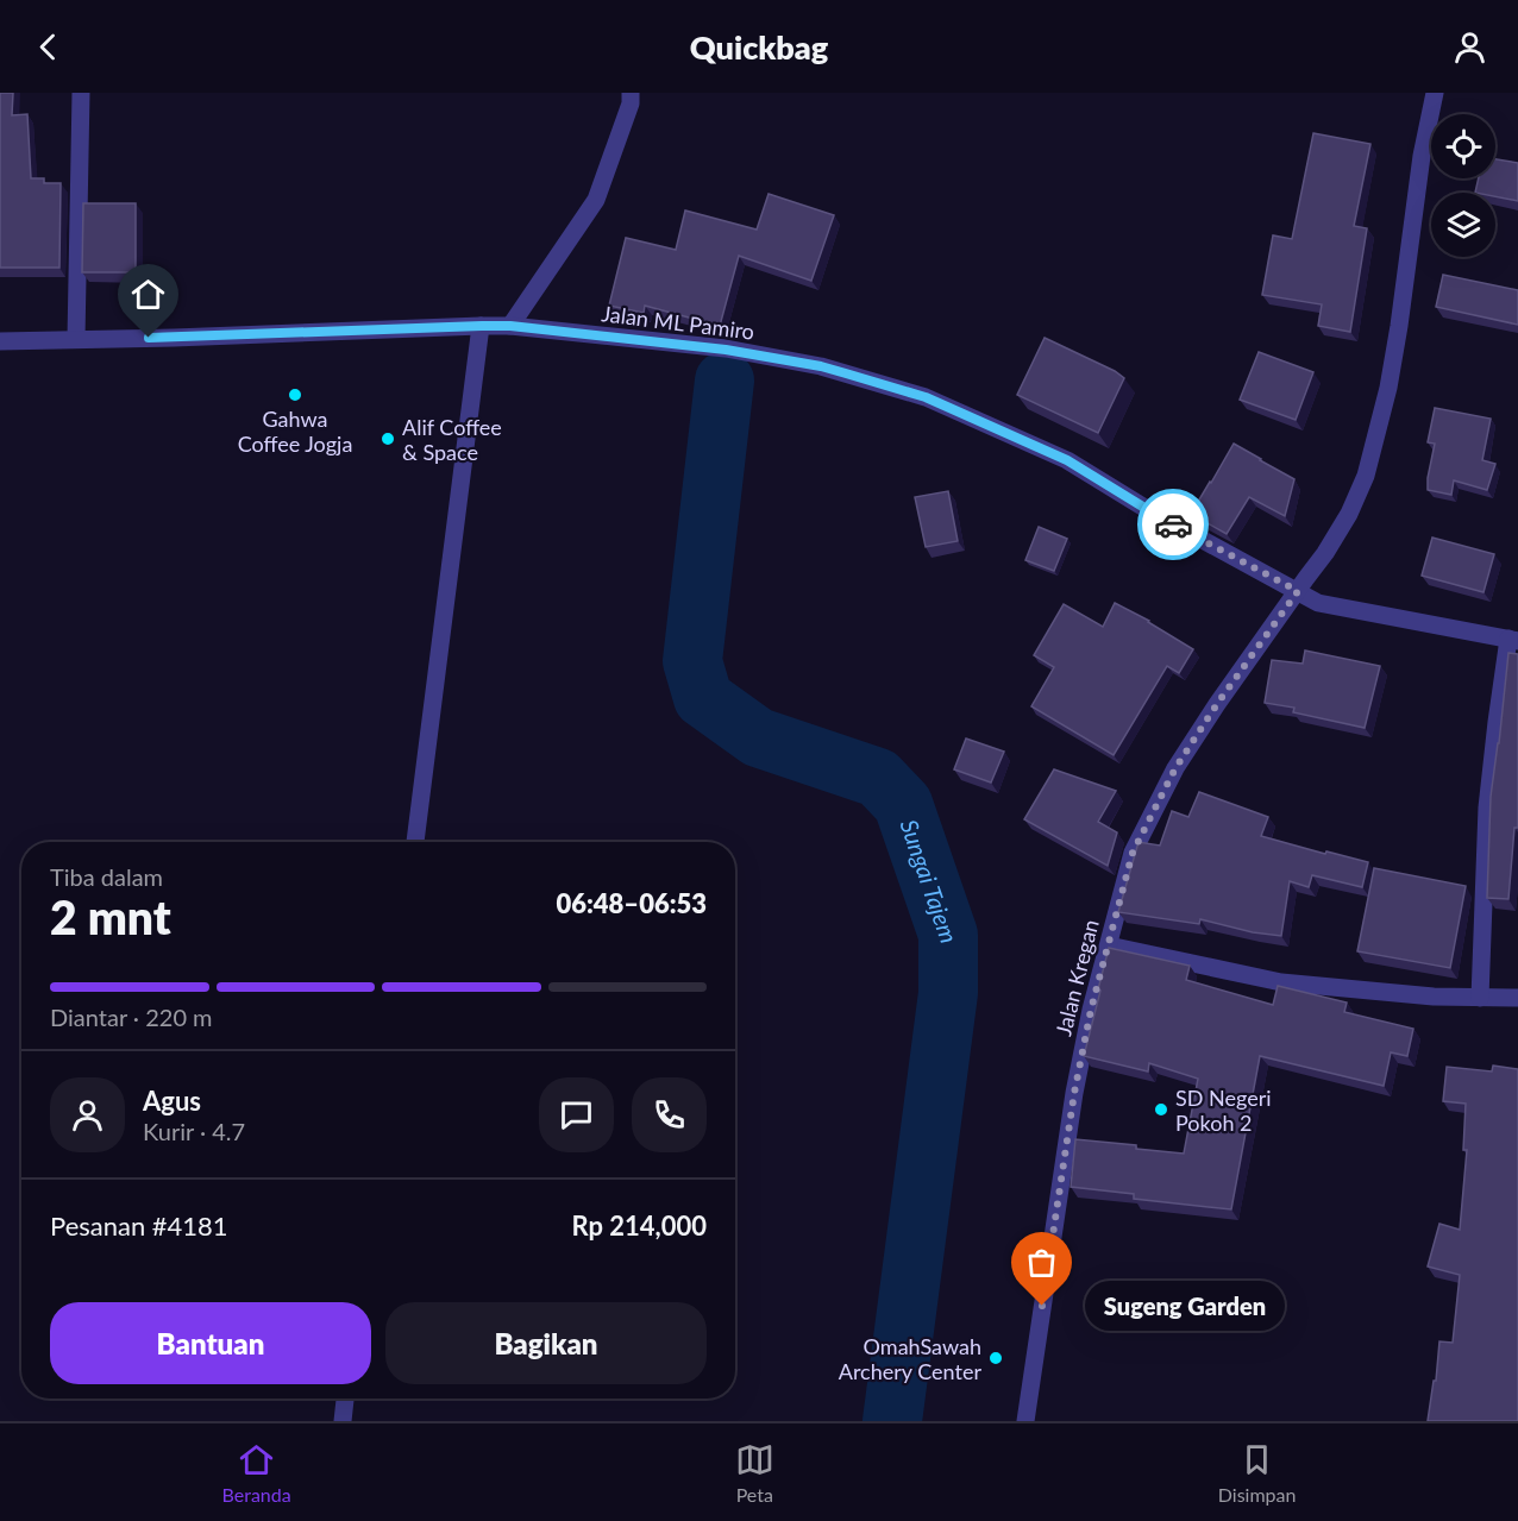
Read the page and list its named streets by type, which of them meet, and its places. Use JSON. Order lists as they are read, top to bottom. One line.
{"streets":{"street":["Jalan ML Pamiro","Jalan Kregan"]},"crossings":[["Jalan ML Pamiro","Jalan Kregan"]],"water":["Sungai Tajem"],"places":["Gahwa Coffee Jogja","Alif Coffee & Space","SD Negeri Pokoh 2","Sugeng Garden","OmahSawah Archery Center"],"page":{"header":"Quickbag","heading":["2 mnt","Tiba dalam","06:48–06:53"],"panel":["Agus","Kurir · 4.7","Pesanan #4181","Rp 214,000"],"bar":"Diantar · 220 m","bubble":"Sugeng Garden","buttons":["Bantuan","Bagikan"],"tabs":["Beranda","Peta","Disimpan"]}}
